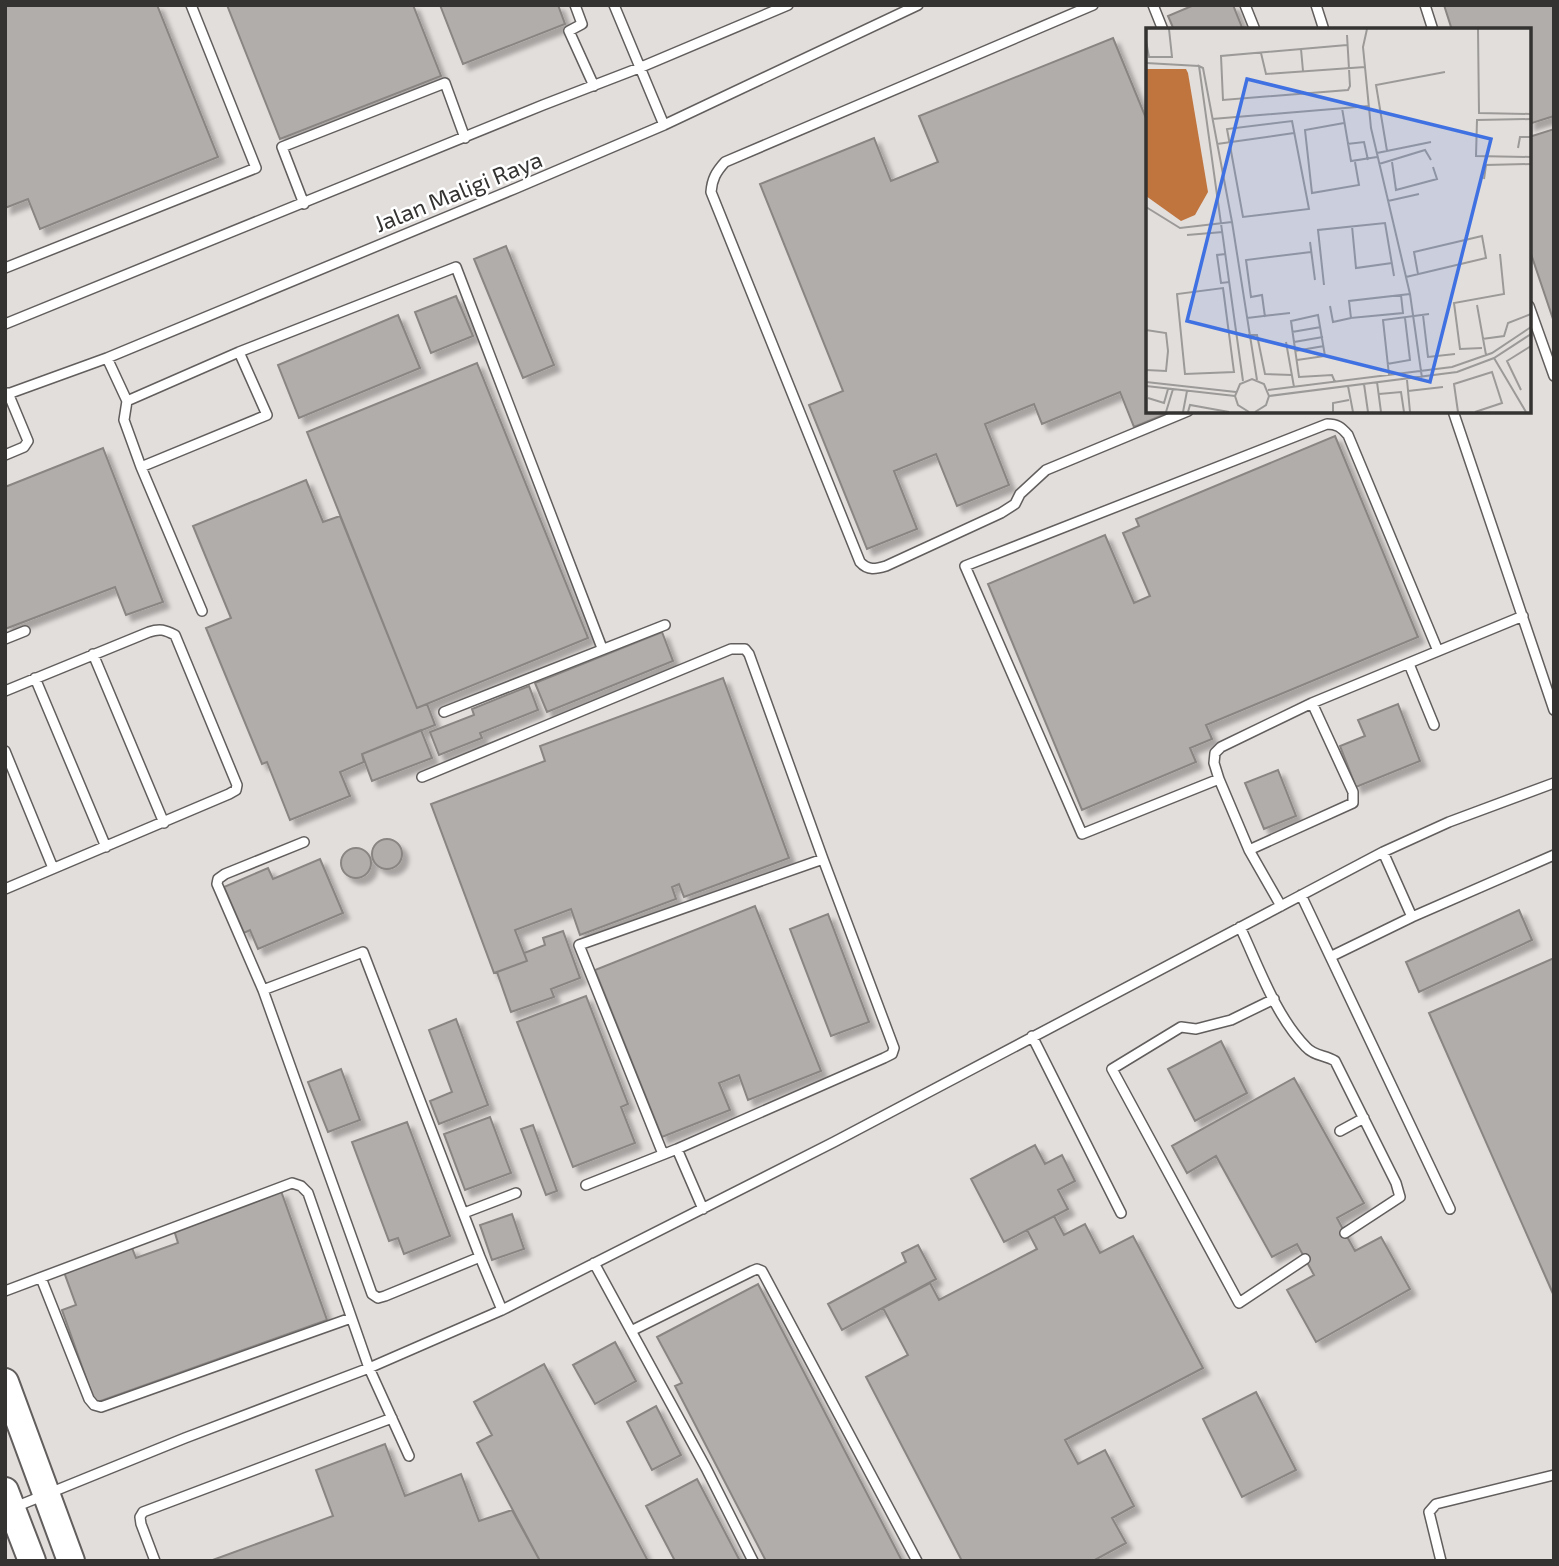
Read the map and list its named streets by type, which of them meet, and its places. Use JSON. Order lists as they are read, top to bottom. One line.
{"streets":{"lane":["Jalan Maligi Raya"]}}
